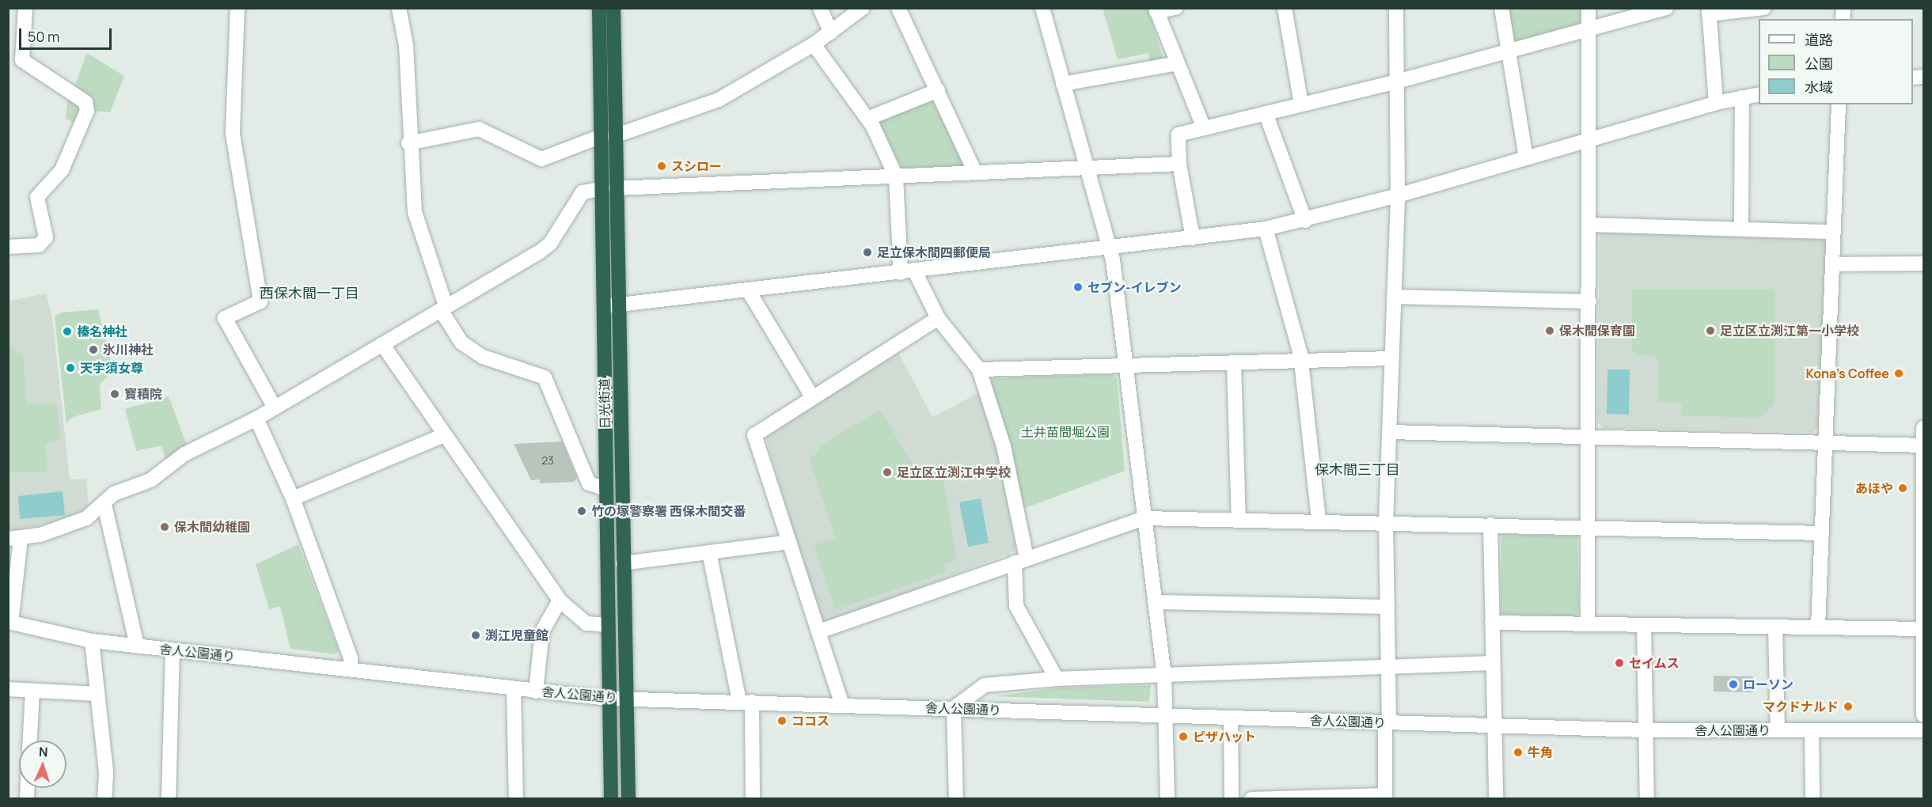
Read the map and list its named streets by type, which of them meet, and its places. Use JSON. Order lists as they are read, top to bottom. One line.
{"streets":{"highway":["日光街道"],"street":["舎人公園通り"]},"crossings":[["日光街道","舎人公園通り"]],"districts":["西保木間一丁目","保木間三丁目"],"parks":["土井苗間堀公園"],"places":["スシロー","足立保木間四郵便局","セブン-イレブン","保木間保育園","足立区立渕江第一小学校","榛名神社","氷川神社","天宇須女尊","Kona's Coffee","寶積院","足立区立渕江中学校","あほや","竹の塚警察署 西保木間交番","保木間幼稚園","渕江児童館","セイムス","ローソン","マクドナルド","ココス","ピザハット","牛角"],"house_numbers":["23"],"legend":["道路","公園","水域"],"scale_bar":"50 m","north":"top"}
